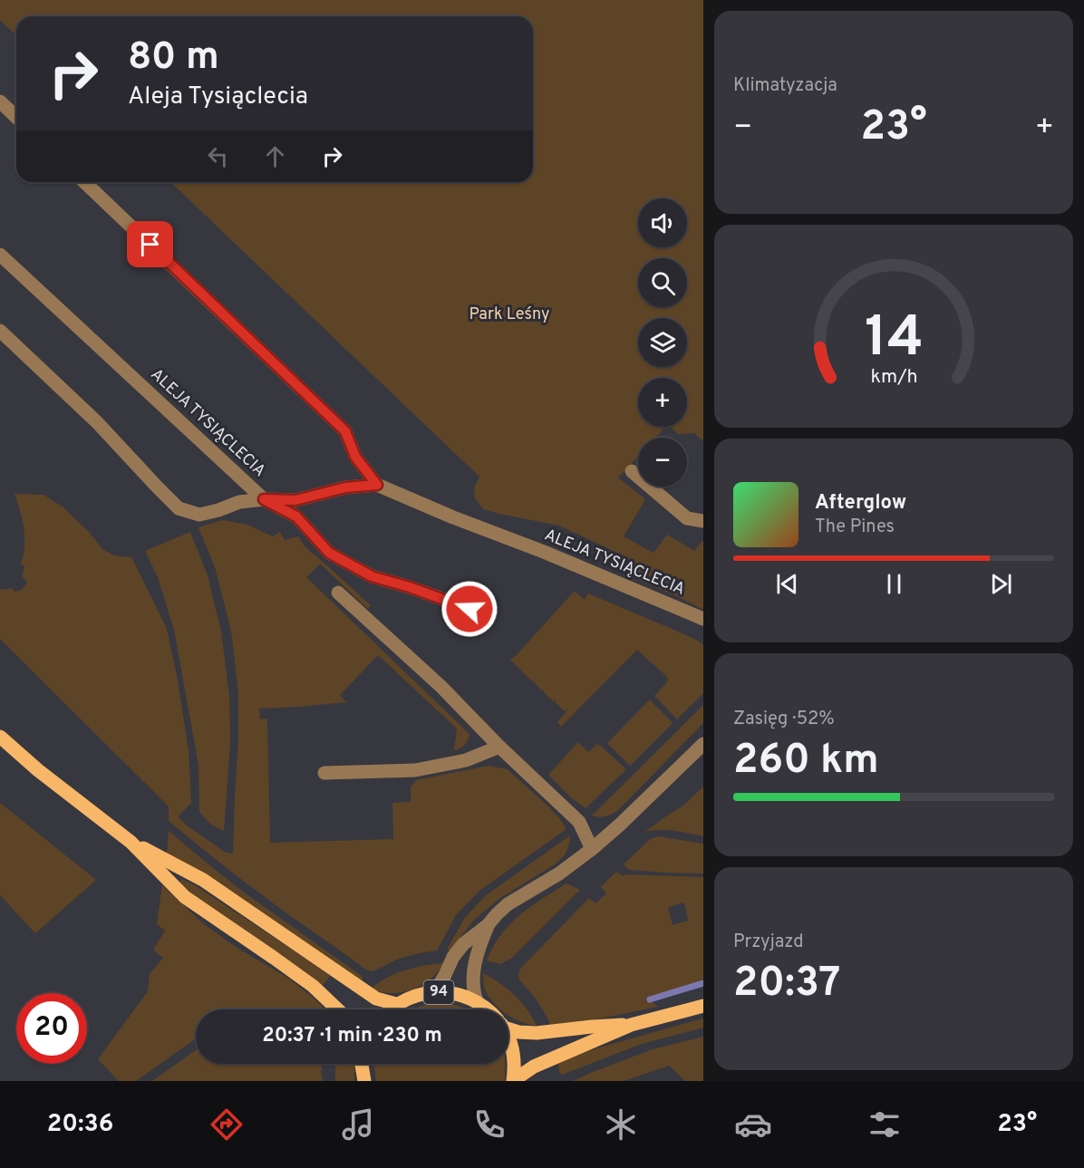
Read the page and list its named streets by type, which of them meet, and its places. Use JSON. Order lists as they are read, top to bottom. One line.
{"streets":{"main road":["94"],"street":["ALEJA TYSIĄCLECIA"]},"parks":["Park Leśny"],"page":{"tile":["Klimatyzacja",["Zasięg · 52%","260 km"],["Przyjazd","20:37"]],"turn":["80 m","Aleja Tysiąclecia"],"heat":["−","23°","+"],"map_buttons":["+","−"],"song":["Afterglow","The Pines"],"limit":"20","trip":"20:37 · 1 min · 230 m","tabs":["20:36","23°"],"gauge":["14","km/h"]}}
